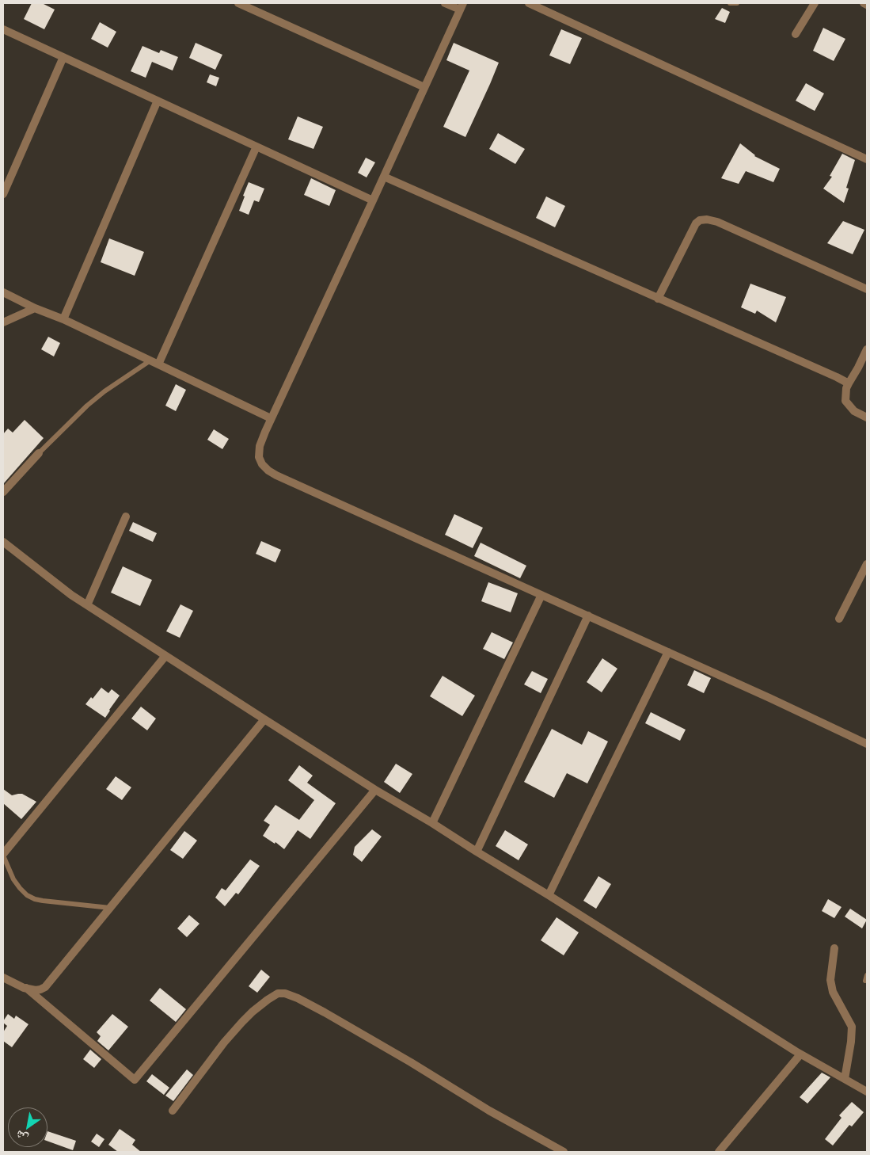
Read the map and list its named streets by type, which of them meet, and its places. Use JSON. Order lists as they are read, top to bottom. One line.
{"north":"bottom left"}
